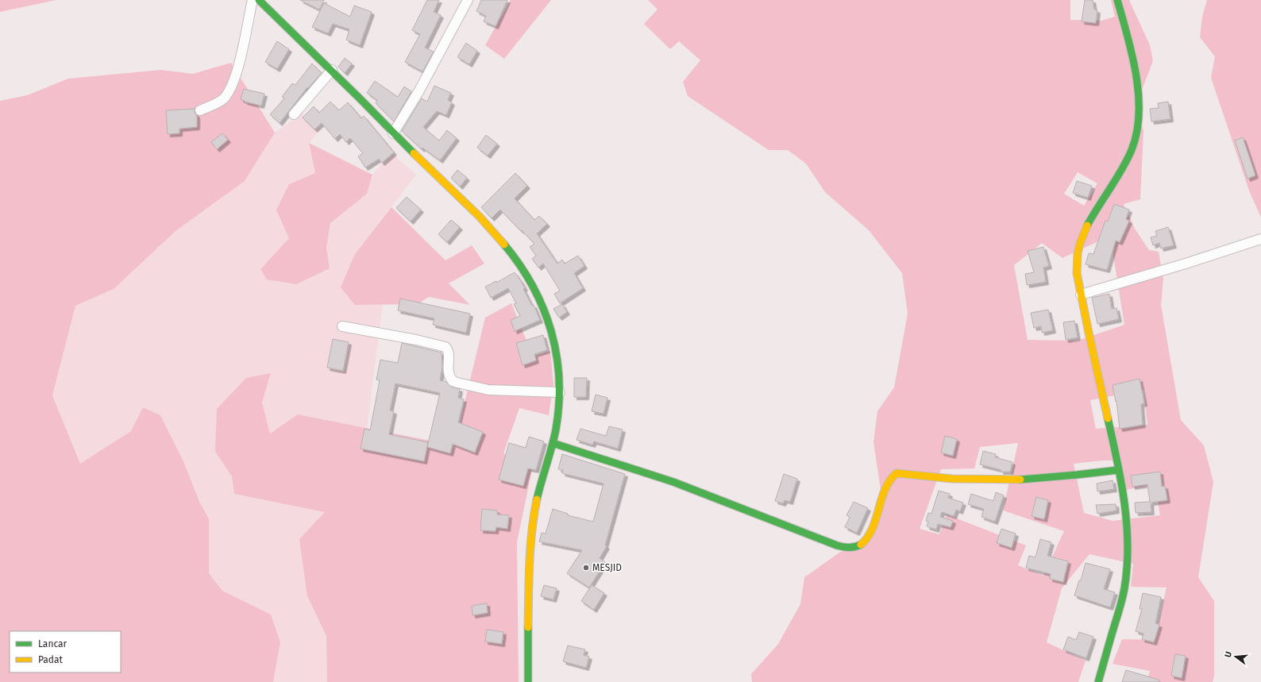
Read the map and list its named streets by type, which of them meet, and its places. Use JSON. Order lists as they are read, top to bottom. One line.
{"places":["MESJID"],"legend":["Lancar","Padat"],"north":"left"}
